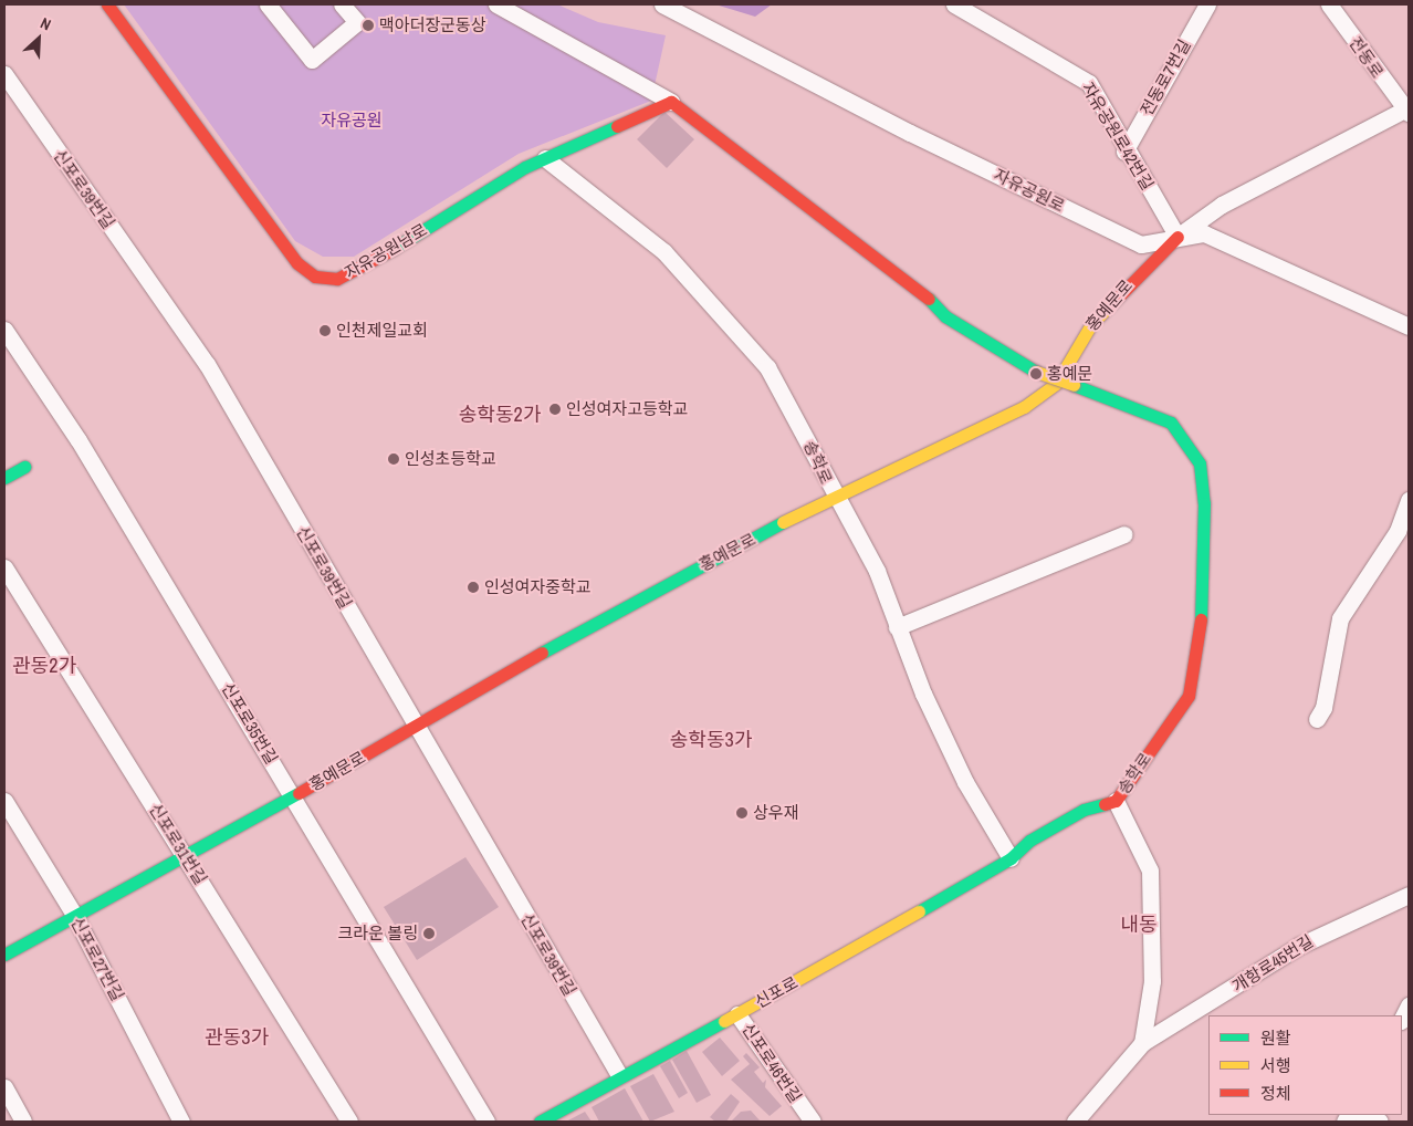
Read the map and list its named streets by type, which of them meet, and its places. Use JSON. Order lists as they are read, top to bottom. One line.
{"streets":{"street":["전동로","전동로7번길","자유공원로42번길","신포로39번길","자유공원로","자유공원남로","홍예문로","송학로","신포로35번길","신포로31번길","신포로27번길","개항로45번길","신포로","신포로46번길"]},"crossings":[["전동로","홍예문로"],["전동로7번길","자유공원로42번길"],["자유공원로42번길","자유공원로"],["자유공원로42번길","홍예문로"],["신포로39번길","홍예문로"],["신포로39번길","신포로"],["자유공원로","홍예문로"],["자유공원남로","송학로"],["홍예문로","송학로"],["홍예문로","신포로35번길"],["홍예문로","신포로31번길"],["홍예문로","신포로27번길"],["송학로","신포로"],["신포로","신포로46번길"]],"districts":["송학동2가","관동2가","송학동3가","내동","관동3가"],"parks":["자유공원"],"places":["맥아더장군동상","인천제일교회","홍예문","인성여자고등학교","인성초등학교","인성여자중학교","상우재","크라운 볼링"],"legend":["원활","서행","정체"],"north":"top right"}
